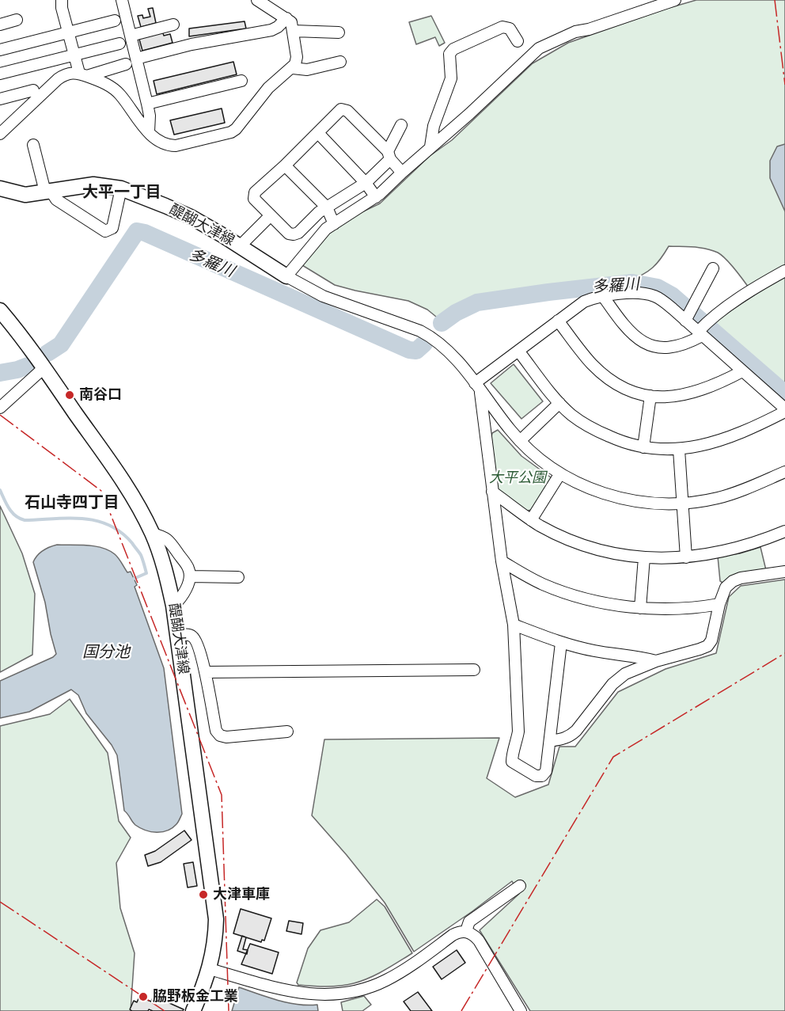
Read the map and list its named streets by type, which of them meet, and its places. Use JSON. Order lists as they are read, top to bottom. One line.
{"streets":{"main road":["醍醐大津線"]},"districts":["大平一丁目","石山寺四丁目"],"water":["多羅川","国分池"],"parks":["大平公園"],"places":["南谷口","大津車庫","脇野板金工業"]}
